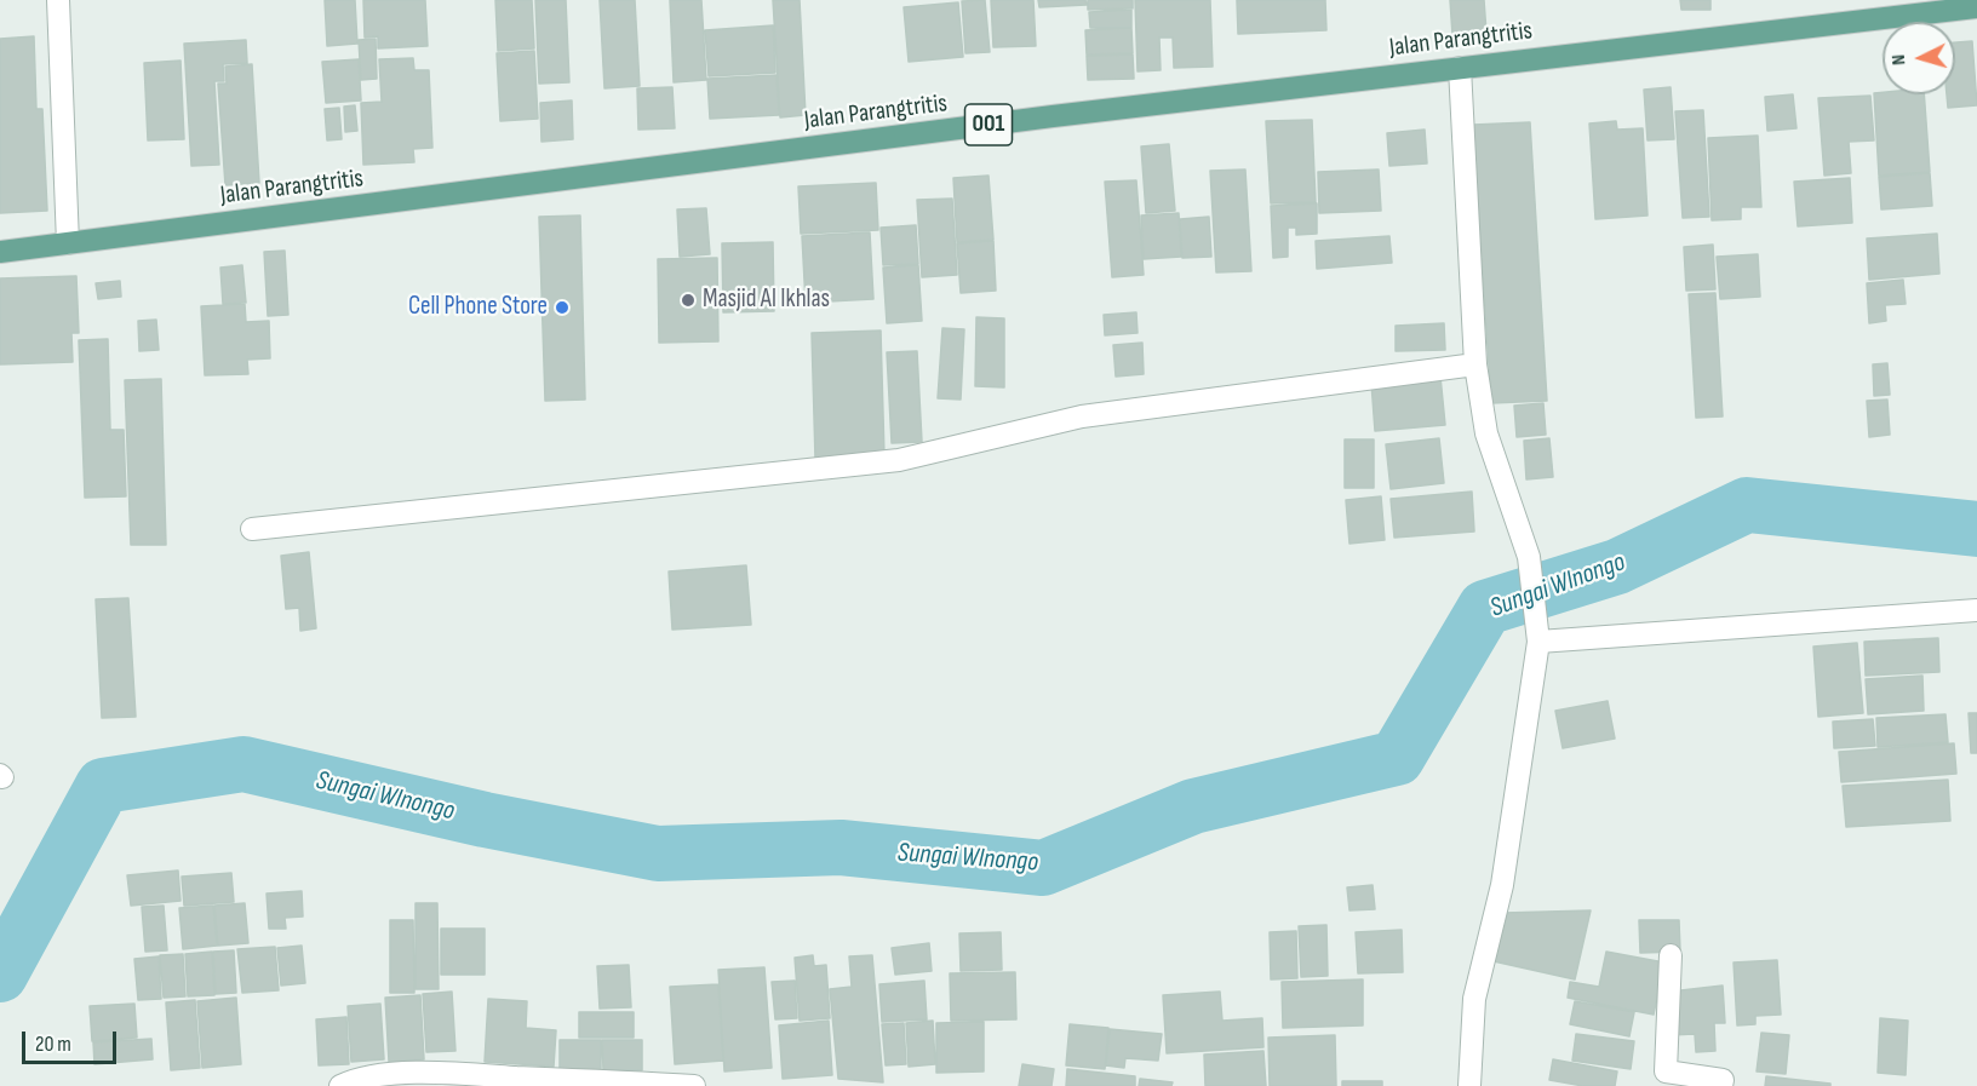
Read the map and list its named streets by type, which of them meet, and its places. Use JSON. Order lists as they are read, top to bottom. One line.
{"streets":{"main road":["Jalan Parangtritis","001"]},"water":["Sungai WInongo"],"places":["Masjid Al Ikhlas","Cell Phone Store"],"scale_bar":"20 m","north":"left"}
